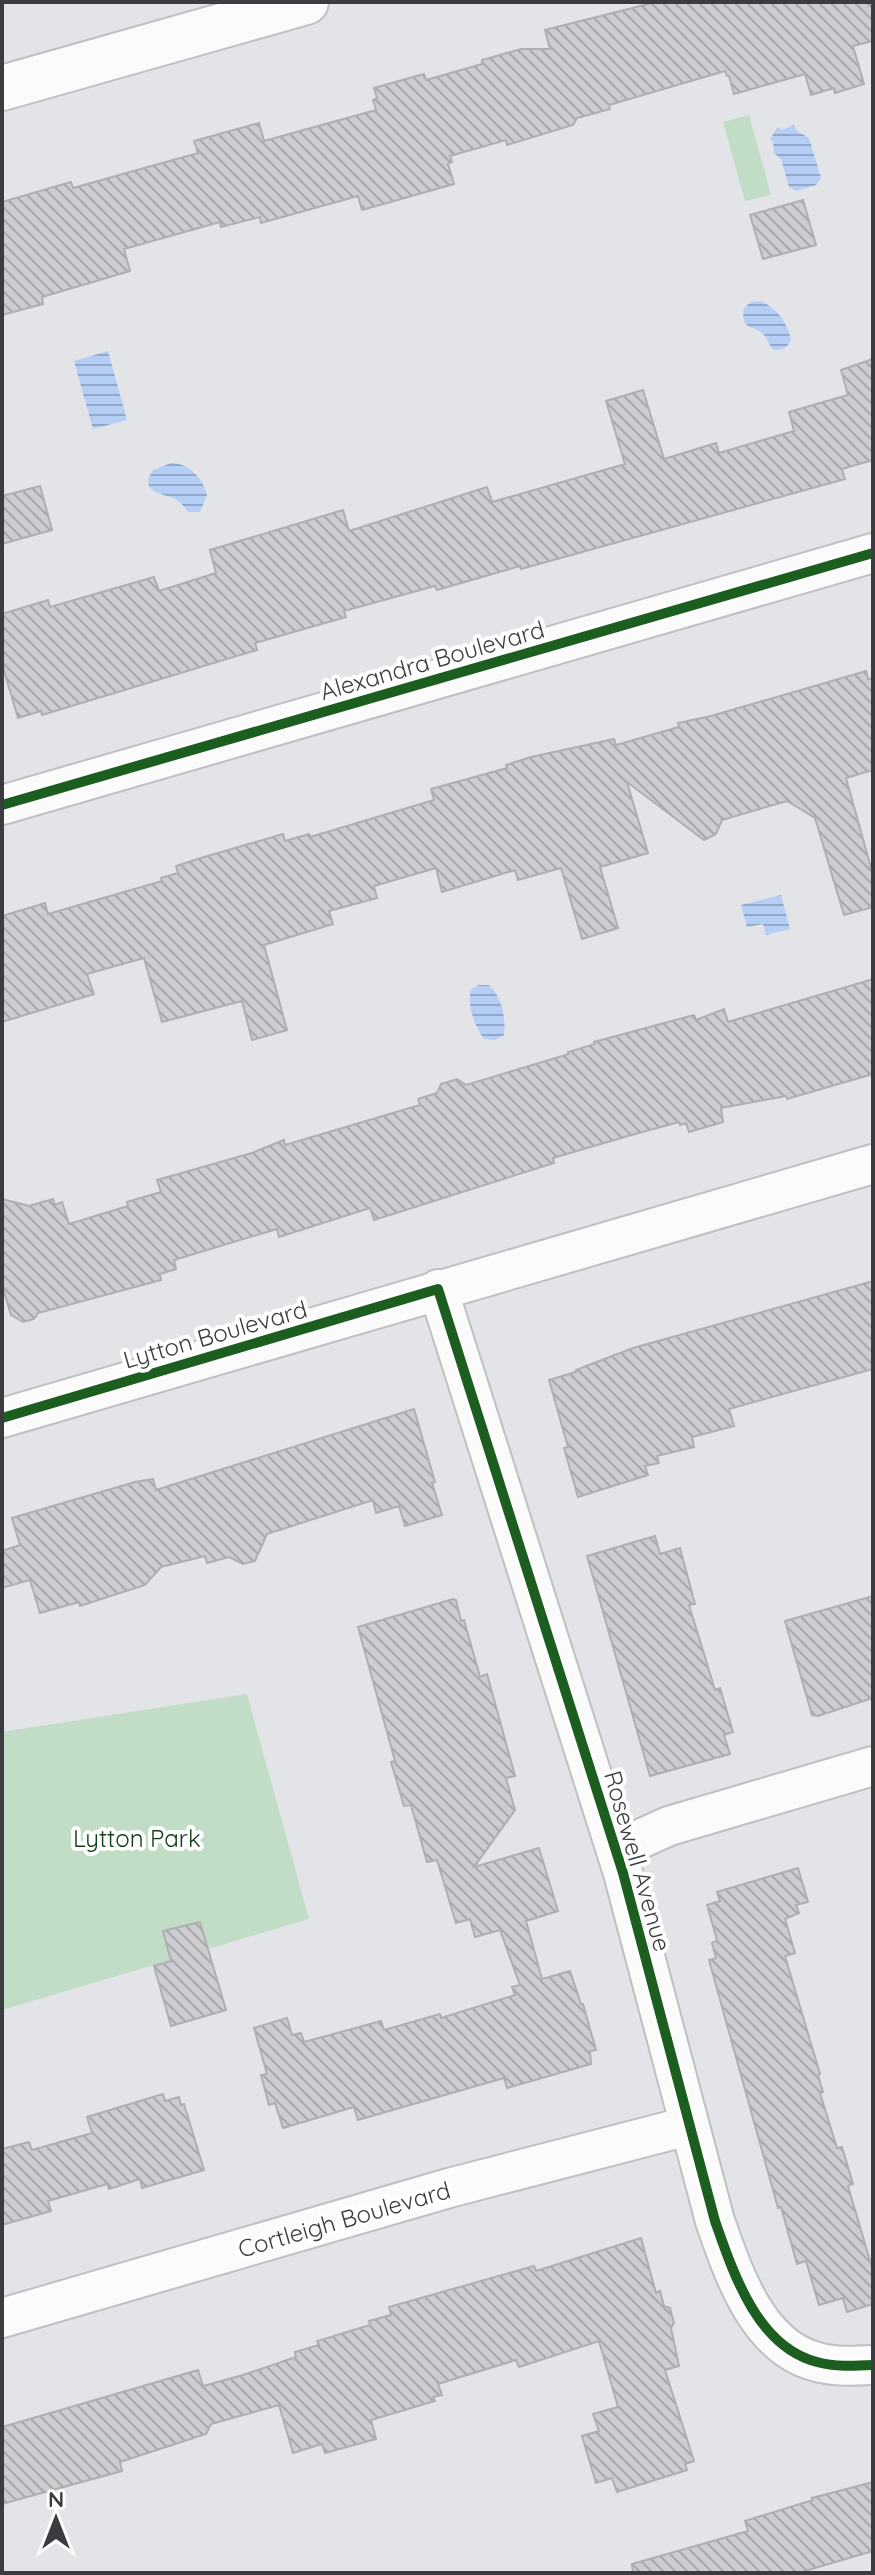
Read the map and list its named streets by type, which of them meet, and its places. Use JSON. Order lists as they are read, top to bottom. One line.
{"streets":{"street":["Alexandra Boulevard","Lytton Boulevard","Rosewell Avenue","Cortleigh Boulevard"]},"crossings":[["Lytton Boulevard","Rosewell Avenue"],["Rosewell Avenue","Cortleigh Boulevard"]],"parks":["Lytton Park"],"north":"top"}
